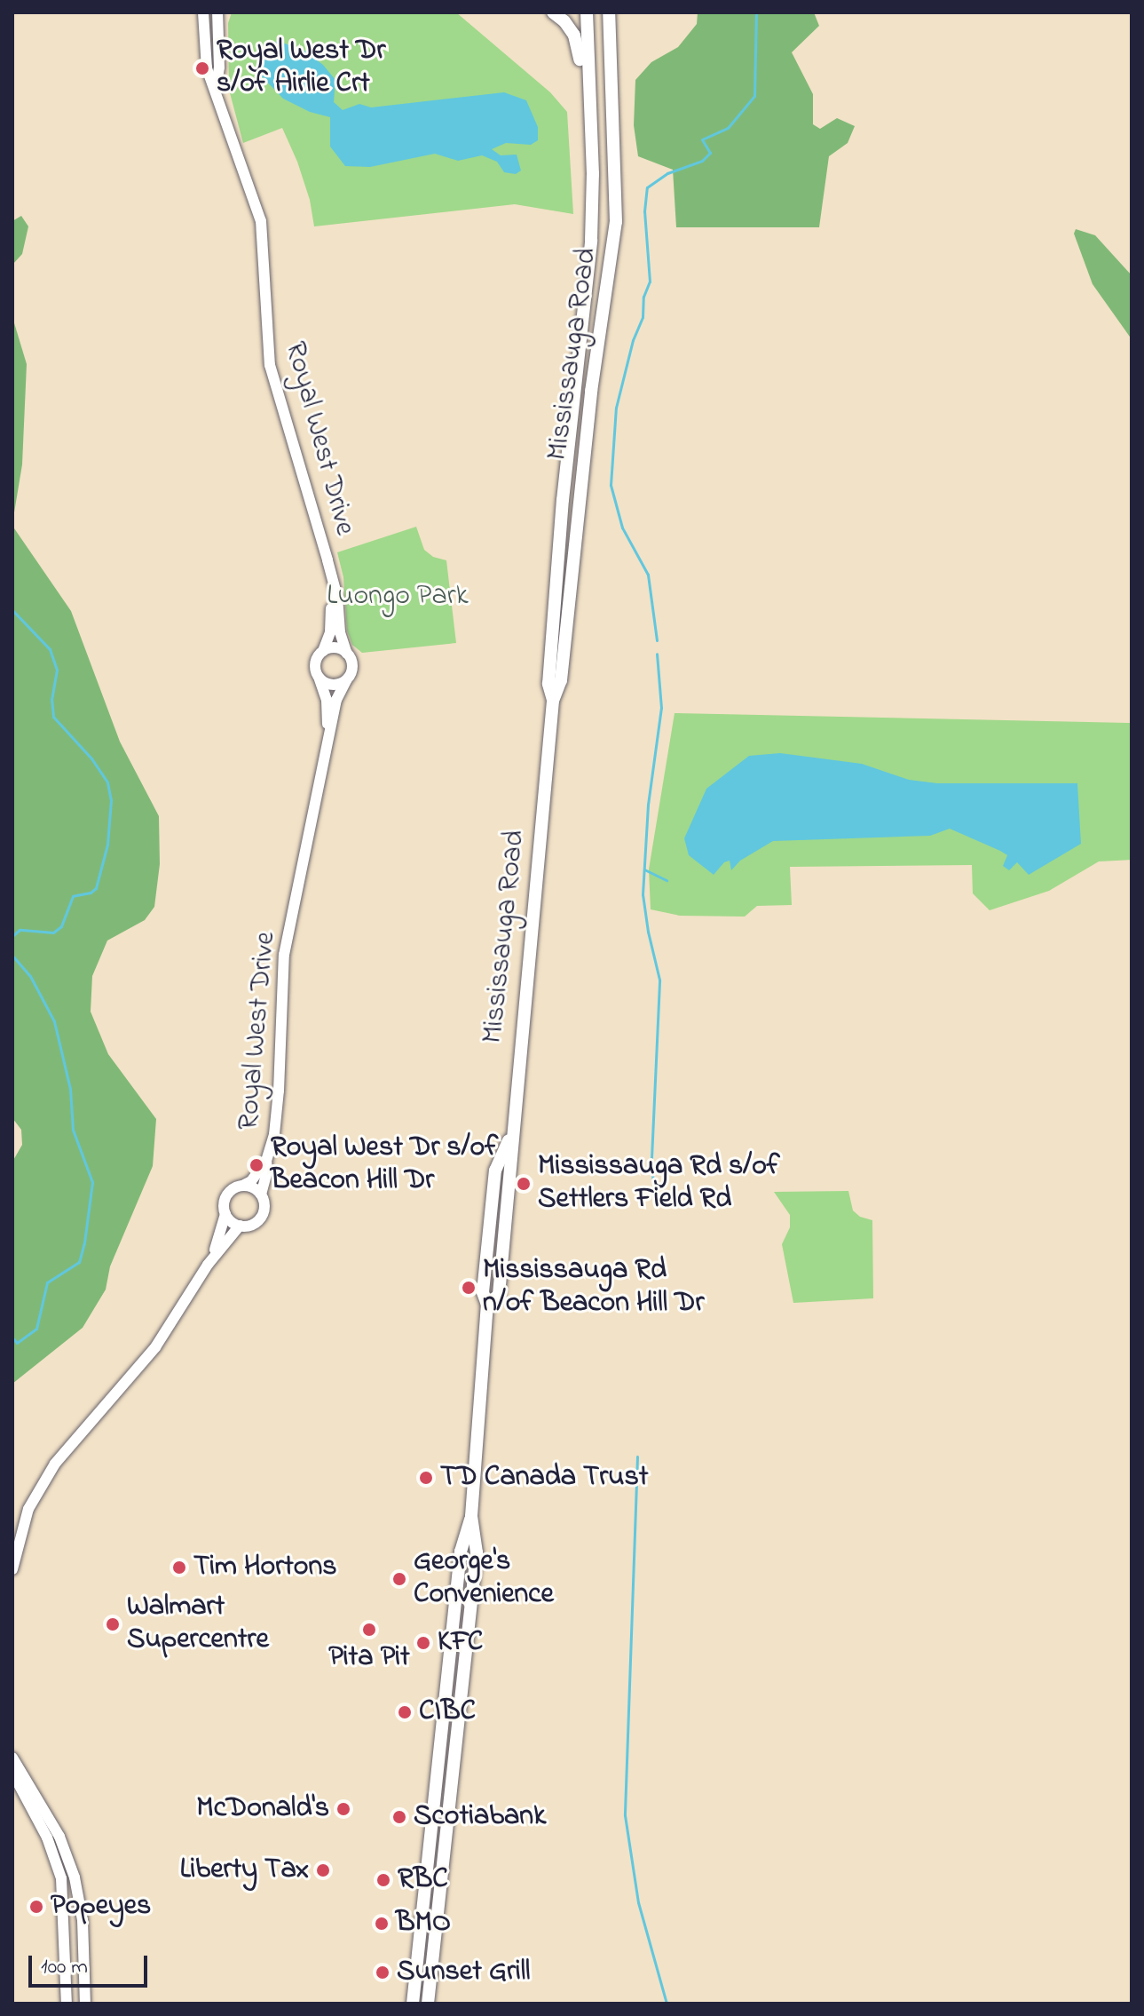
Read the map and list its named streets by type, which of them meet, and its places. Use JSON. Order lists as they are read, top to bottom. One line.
{"streets":{"main road":["Mississauga Road"],"street":["Royal West Drive"]},"parks":["Luongo Park"],"places":["Royal West Dr s/of Airlie Crt","Royal West Dr s/of Beacon Hill Dr","Mississauga Rd s/of Settlers Field Rd","Mississauga Rd n/of Beacon Hill Dr","TD Canada Trust","Tim Hortons","George's Convenience","Walmart Supercentre","Pita Pit","KFC","CIBC","McDonald's","Scotiabank","Liberty Tax","RBC","Popeyes","BMO","Sunset Grill"],"scale_bar":"100 m"}
